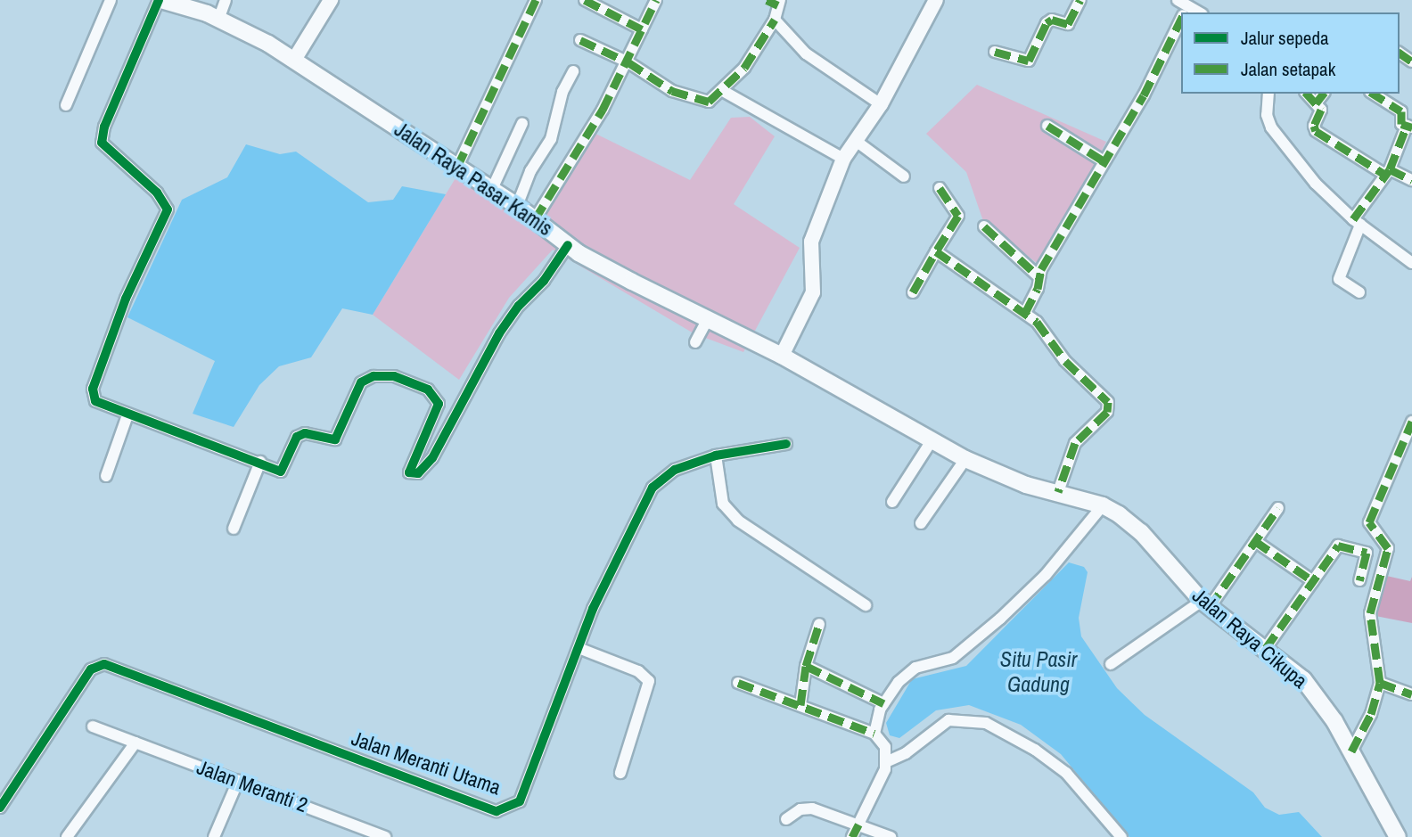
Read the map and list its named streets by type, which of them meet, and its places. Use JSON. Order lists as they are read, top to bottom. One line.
{"streets":{"main road":["Jalan Raya Pasar Kamis","Jalan Raya Cikupa"],"street":["Jalan Meranti Utama","Jalan Meranti 2"]},"crossings":[["Jalan Raya Pasar Kamis","Jalan Raya Cikupa"]],"water":["Situ Pasir Gadung"],"legend":["Jalur sepeda","Jalan setapak"]}
